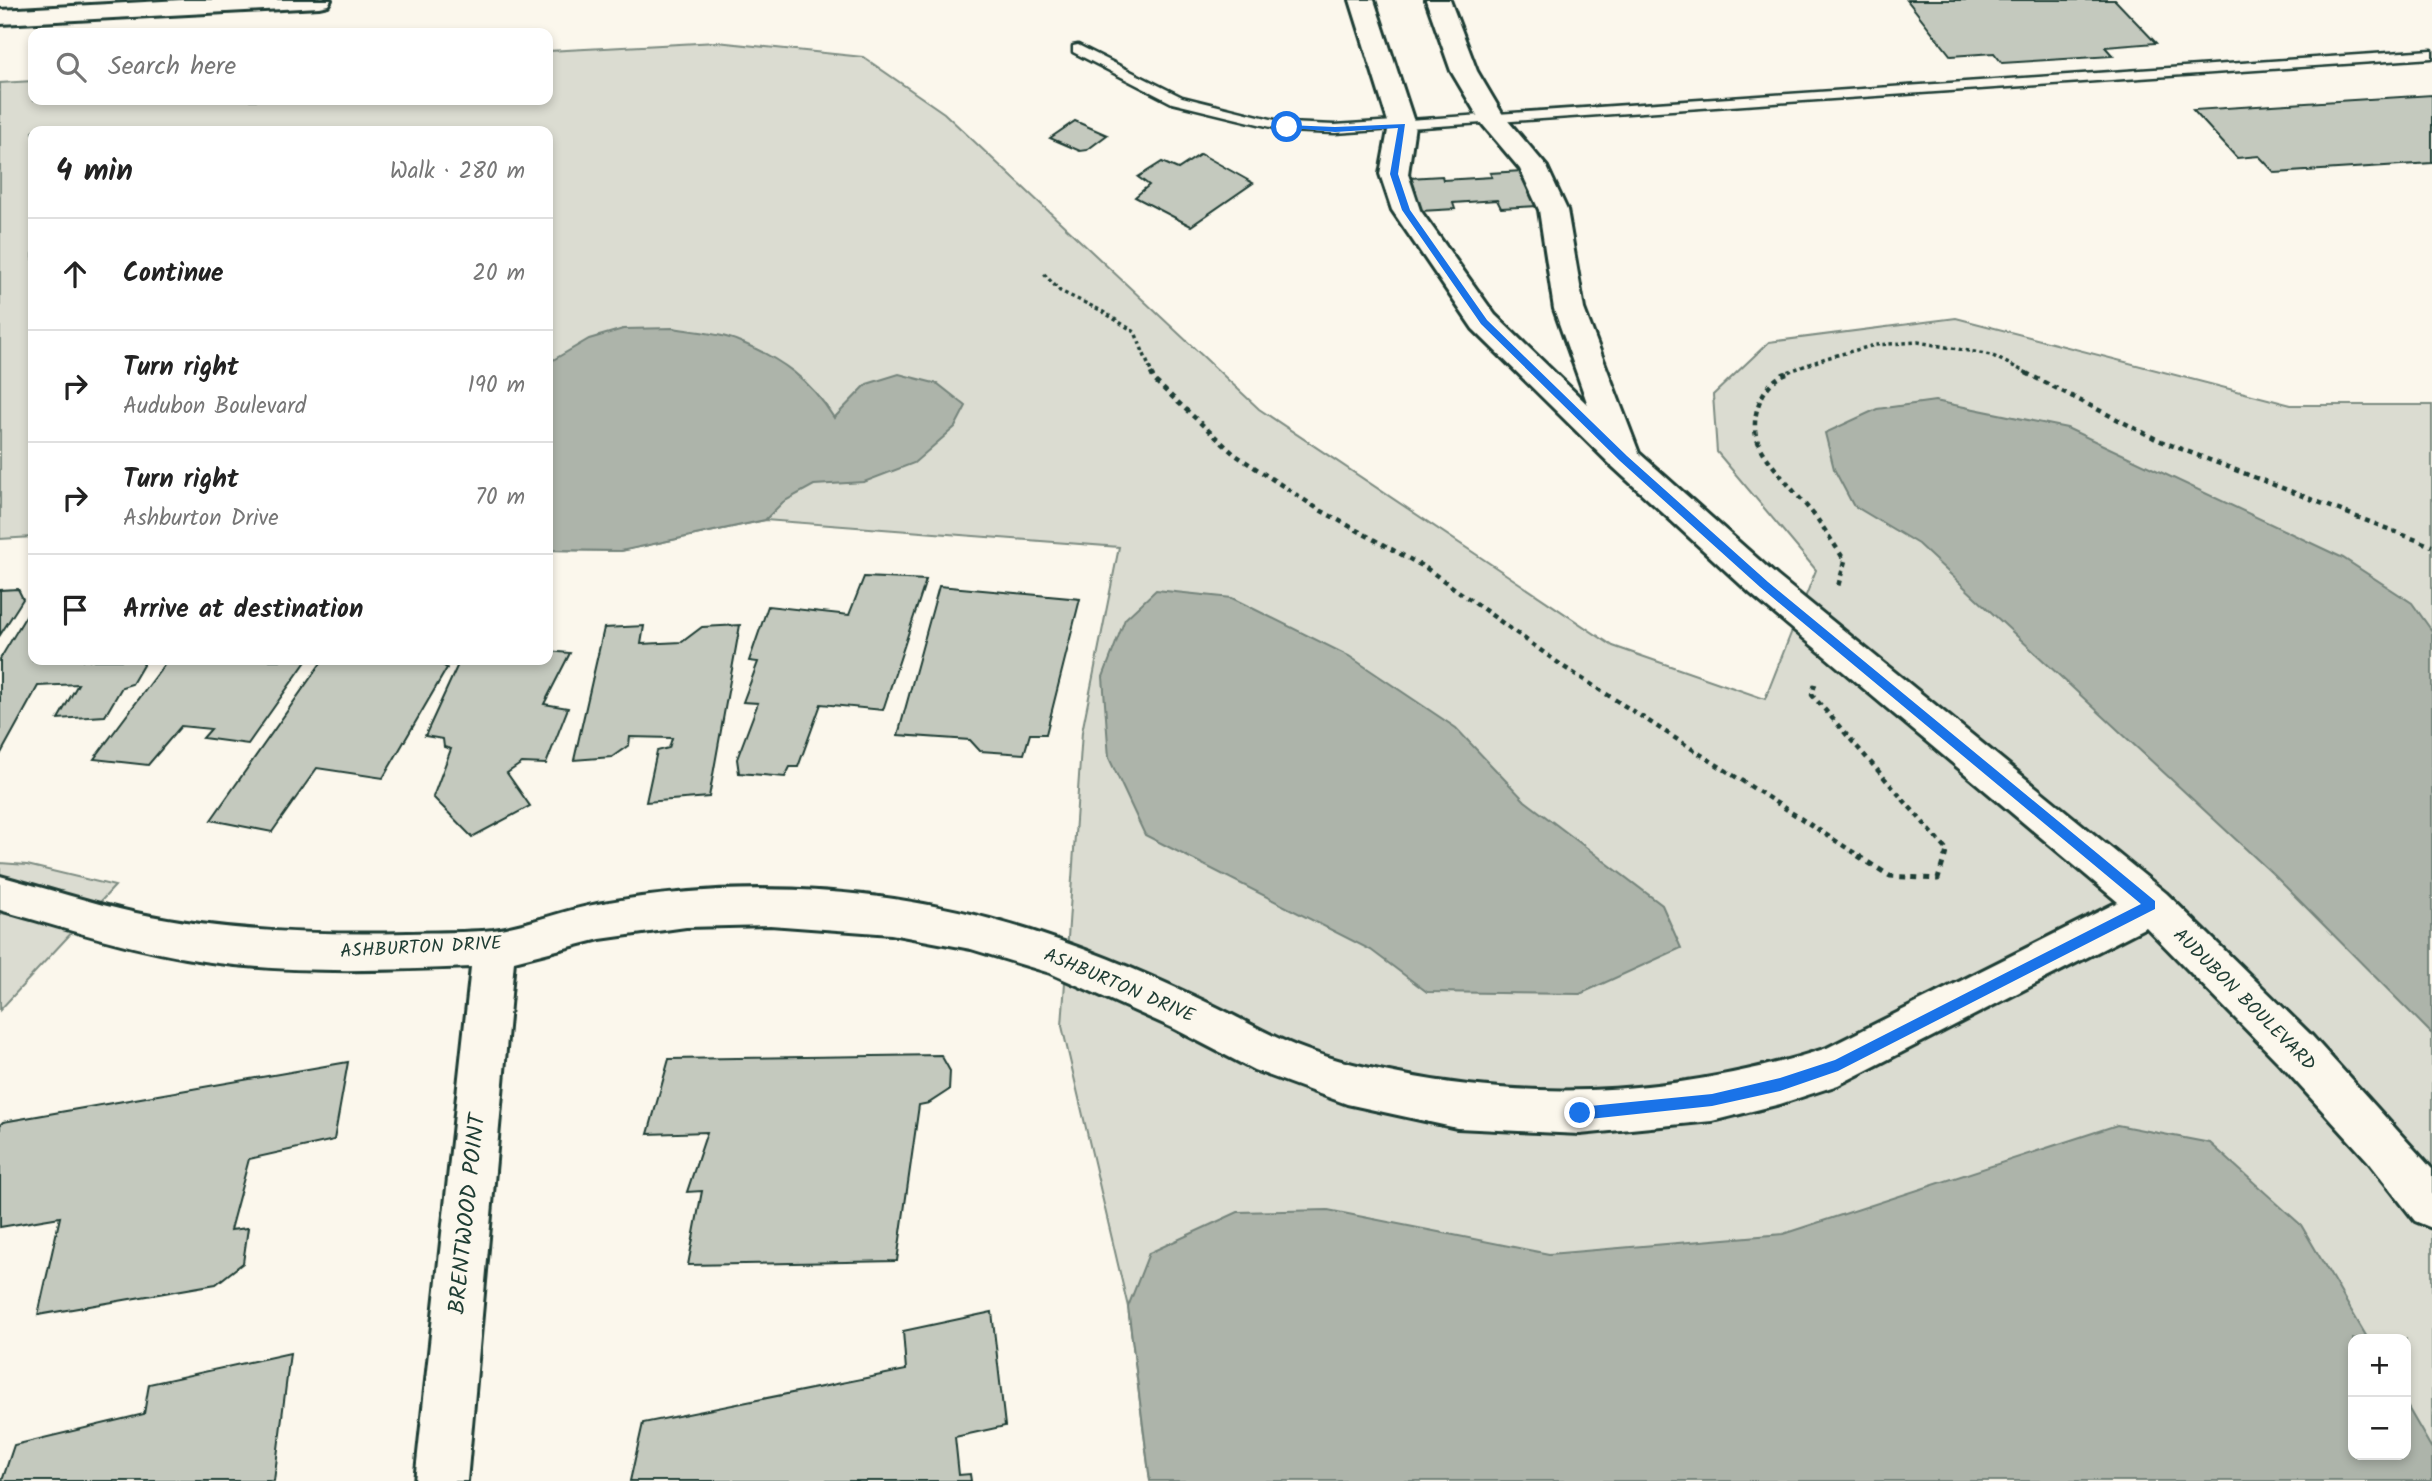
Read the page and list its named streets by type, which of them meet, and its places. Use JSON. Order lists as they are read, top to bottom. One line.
{"streets":{"street":["ASHBURTON DRIVE","AUDUBON BOULEVARD","BRENTWOOD POINT"]},"crossings":[["ASHBURTON DRIVE","AUDUBON BOULEVARD"],["ASHBURTON DRIVE","BRENTWOOD POINT"]],"page":{"search":"Search here","heading":["4 min","Walk · 280 m"],"list":[["Continue","20 m"],["Turn right","Audubon Boulevard","190 m"],["Turn right","Ashburton Drive","70 m"],"Arrive at destination"],"map_buttons":["+","−"]}}
